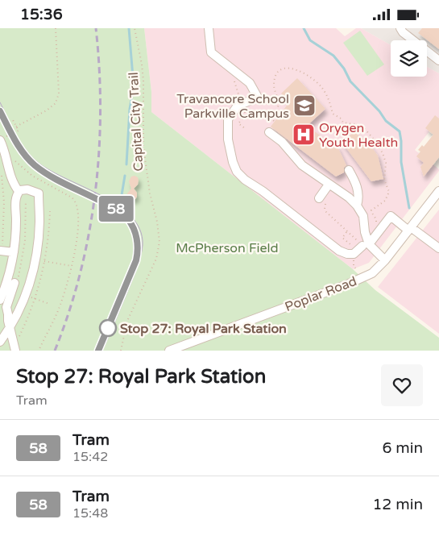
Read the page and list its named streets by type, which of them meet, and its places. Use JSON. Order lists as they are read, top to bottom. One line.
{"streets":{"street":["Poplar Road"],"path":["Capital City Trail"]},"parks":["McPherson Field"],"places":{"school or university":["Travancore School Parkville Campus"],"hospital":["Orygen Youth Health"],"other":["Stop 27: Royal Park Station"]},"lines":["tram line 58"],"page":{"status":"15:36","on_map":"58","heading":["Stop 27: Royal Park Station","Tram"],"list":[{"mark":"58","name":"Tram","note":"15:42","value":"6 min"},{"mark":"58","name":"Tram","note":"15:48","value":"12 min"}]}}
